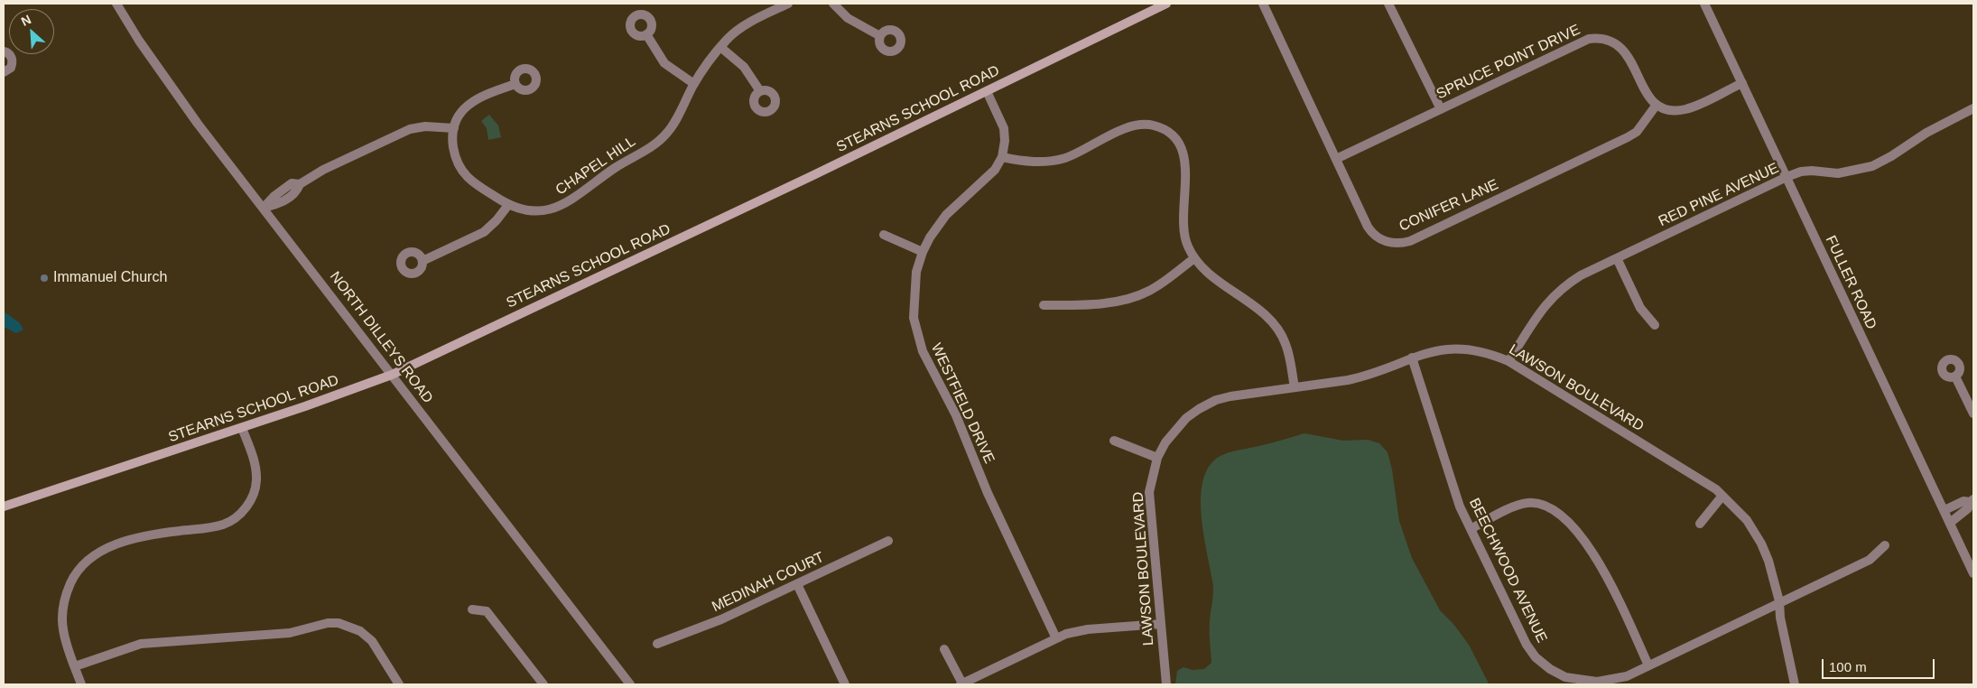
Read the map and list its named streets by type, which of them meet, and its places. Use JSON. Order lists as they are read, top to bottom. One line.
{"streets":{"main road":["STEARNS SCHOOL ROAD"],"street":["SPRUCE POINT DRIVE","CHAPEL HILL","RED PINE AVENUE","CONIFER LANE","FULLER ROAD","NORTH DILLEYS ROAD","LAWSON BOULEVARD","WESTFIELD DRIVE","BEECHWOOD AVENUE","MEDINAH COURT"]},"crossings":[["SPRUCE POINT DRIVE","CONIFER LANE"],["STEARNS SCHOOL ROAD","NORTH DILLEYS ROAD"],["RED PINE AVENUE","FULLER ROAD"],["RED PINE AVENUE","LAWSON BOULEVARD"],["LAWSON BOULEVARD","BEECHWOOD AVENUE"]],"places":["Immanuel Church"],"scale_bar":"100 m","north":"top left"}
